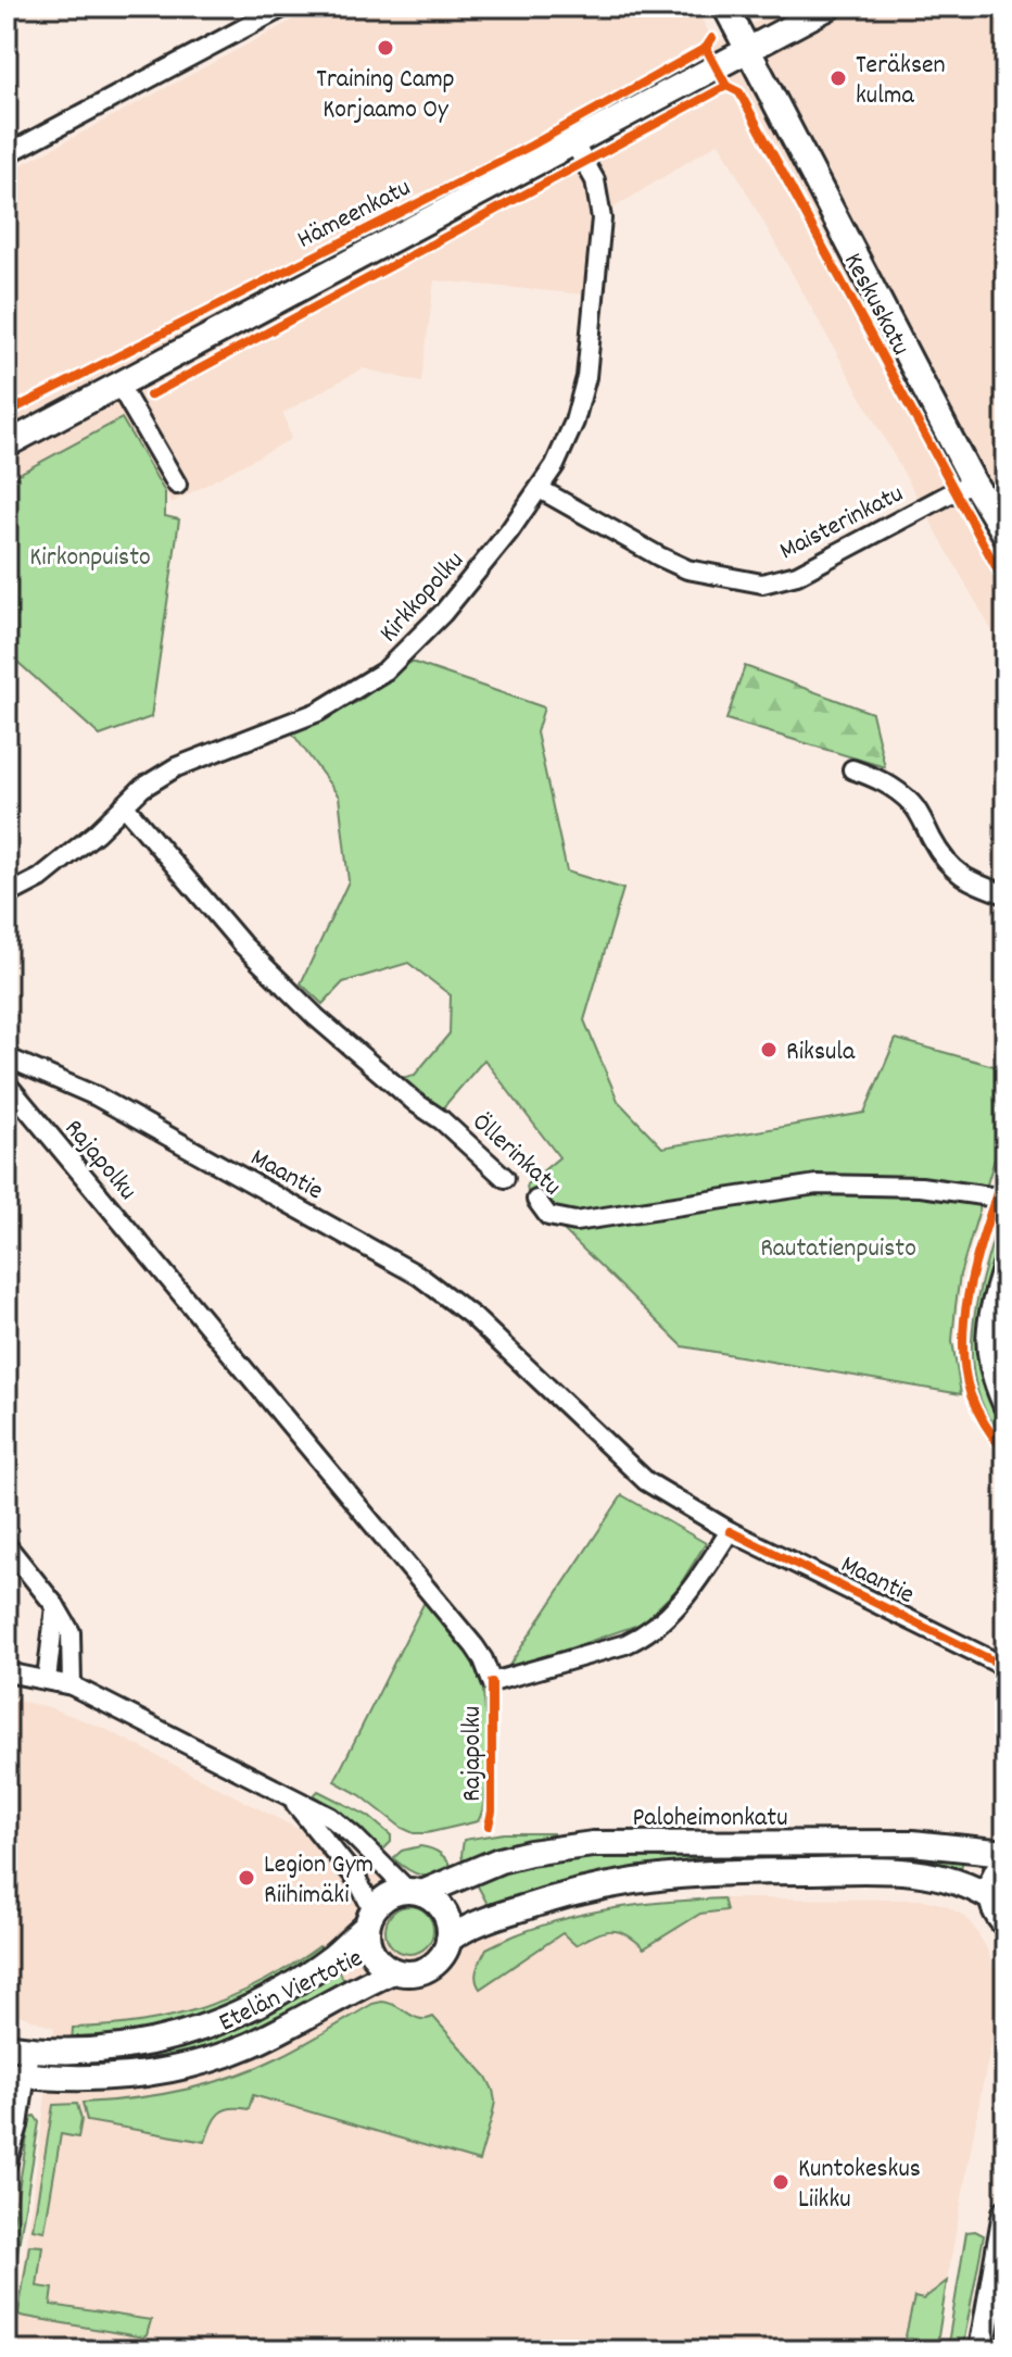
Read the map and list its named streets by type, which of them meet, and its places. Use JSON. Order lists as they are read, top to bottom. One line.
{"streets":{"street":["Hämeenkatu","Keskuskatu","Maisterinkatu","Kirkkopolku","Öllerinkatu","Rajapolku","Maantie","Paloheimonkatu","Etelän Viertotie"]},"crossings":[["Hämeenkatu","Keskuskatu"],["Hämeenkatu","Kirkkopolku"],["Keskuskatu","Maisterinkatu"],["Maisterinkatu","Kirkkopolku"],["Kirkkopolku","Öllerinkatu"],["Rajapolku","Maantie"],["Paloheimonkatu","Etelän Viertotie"]],"parks":["Kirkonpuisto","Rautatienpuisto"],"places":["Training Camp Korjaamo Oy","Teräksen kulma","Riksula","Legion Gym Riihimäki","Kuntokeskus Liikku"]}
